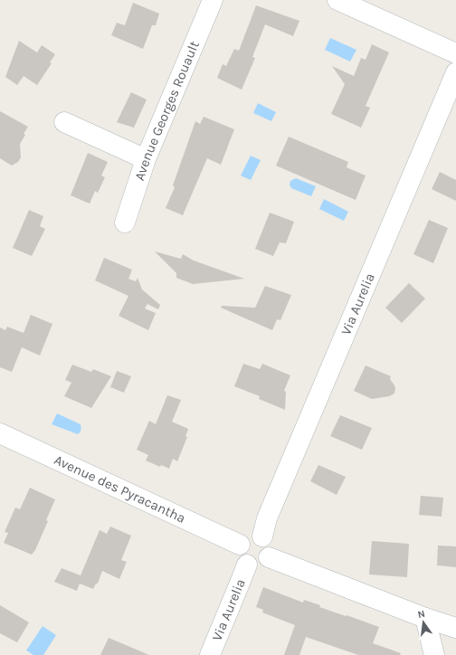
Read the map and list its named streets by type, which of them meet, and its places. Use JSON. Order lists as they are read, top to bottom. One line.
{"streets":{"street":["Avenue Georges Rouault","Via Aurelia","Avenue des Pyracantha"]},"crossings":[["Via Aurelia","Avenue des Pyracantha"]],"north":"top"}
